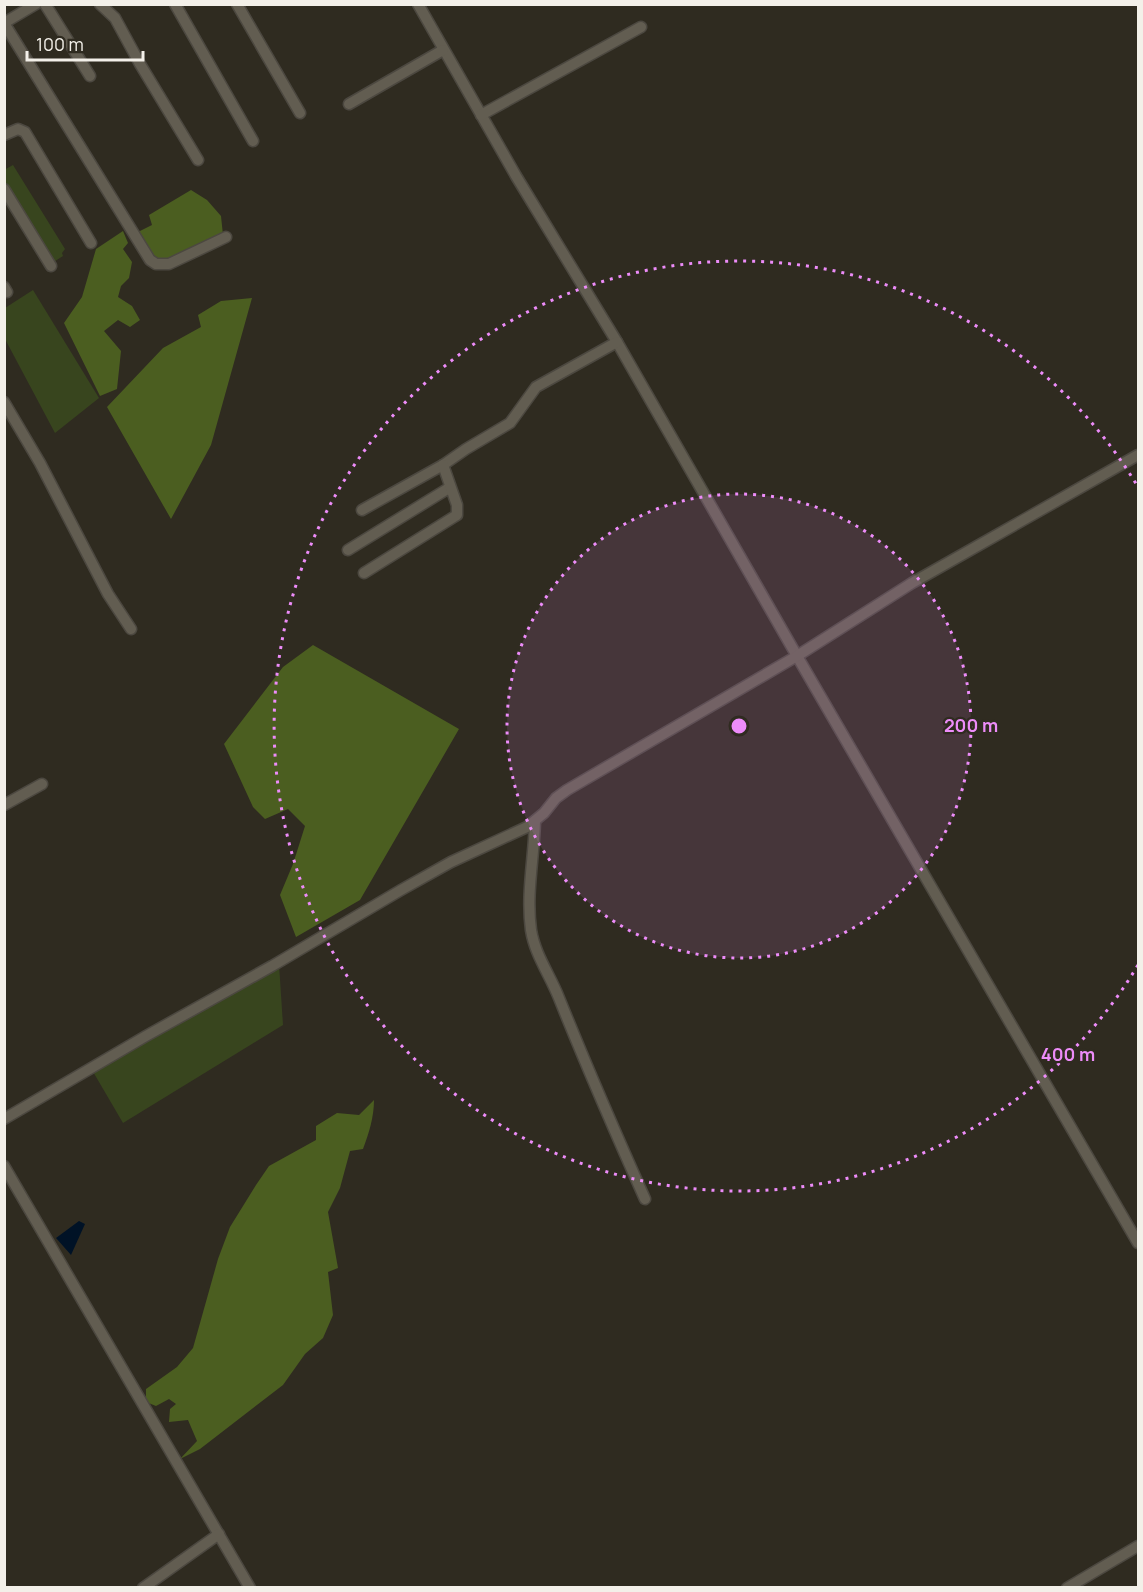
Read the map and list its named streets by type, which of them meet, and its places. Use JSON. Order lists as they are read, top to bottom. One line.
{"scale_bar":"100 m","rings":["200 m","400 m"]}
